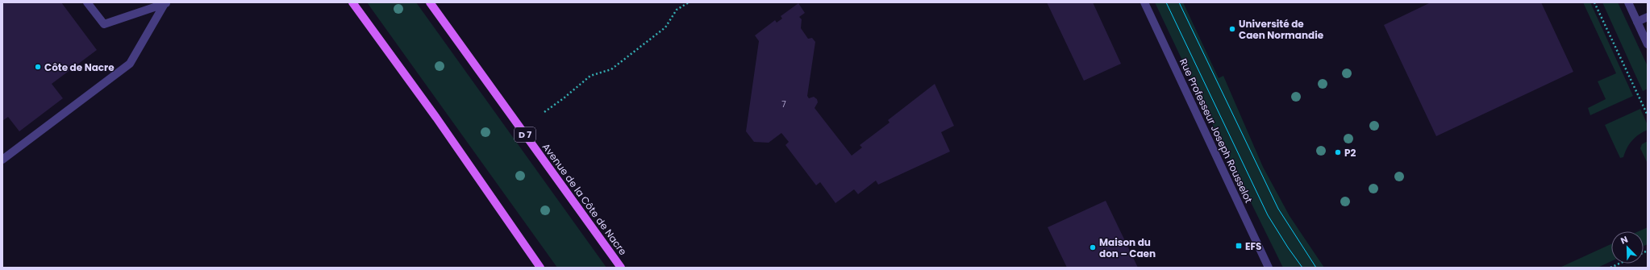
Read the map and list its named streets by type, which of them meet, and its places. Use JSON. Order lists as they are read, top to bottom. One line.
{"streets":{"main road":["D 7","Avenue de la Côte de Nacre"],"street":["Rue Professeur Joseph Rousselot"]},"places":{"other":["Université de Caen Normandie","Côte de Nacre","P2","Maison du don – Caen"],"transit":["EFS"]},"house_numbers":["7"],"north":"top left"}
